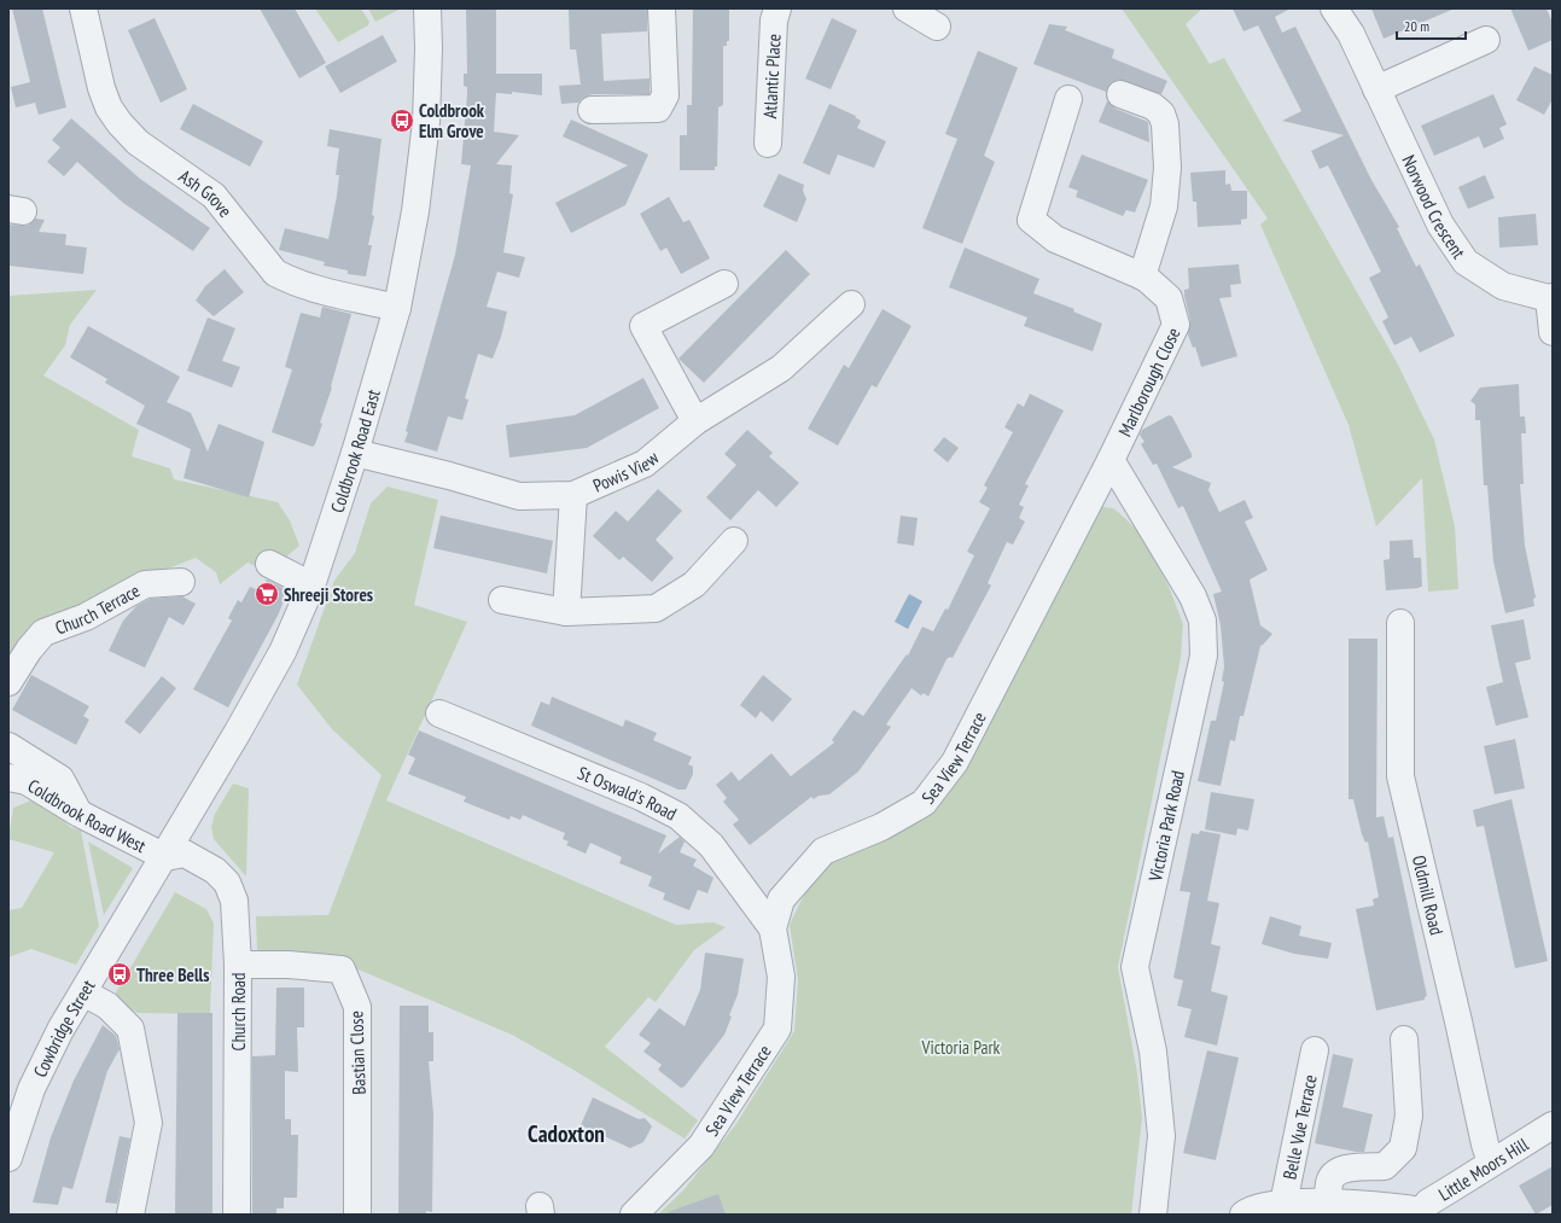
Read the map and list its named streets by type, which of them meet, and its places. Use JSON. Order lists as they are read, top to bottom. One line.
{"streets":{"street":["Atlantic Place","Ash Grove","Norwood Crescent","Marlborough Close","Coldbrook Road East","Powis View","Church Terrace","Sea View Terrace","St Oswald's Road","Coldbrook Road West","Victoria Park Road","Oldmill Road","Church Road","Cowbridge Street","Bastian Close","Belle Vue Terrace","Little Moors Hill"]},"crossings":[["Ash Grove","Coldbrook Road East"],["Marlborough Close","Sea View Terrace"],["Marlborough Close","Victoria Park Road"],["Coldbrook Road East","Powis View"],["Coldbrook Road East","Coldbrook Road West"],["Coldbrook Road East","Church Road"],["Coldbrook Road East","Cowbridge Street"],["Sea View Terrace","St Oswald's Road"],["Sea View Terrace","Victoria Park Road"],["Coldbrook Road West","Church Road"],["Coldbrook Road West","Cowbridge Street"],["Oldmill Road","Little Moors Hill"],["Church Road","Cowbridge Street"],["Church Road","Bastian Close"],["Belle Vue Terrace","Little Moors Hill"]],"districts":["Cadoxton"],"parks":["Victoria Park"],"places":{"bus stop":["Coldbrook Elm Grove","Three Bells"],"supermarket":["Shreeji Stores"]},"scale_bar":"20 m"}
